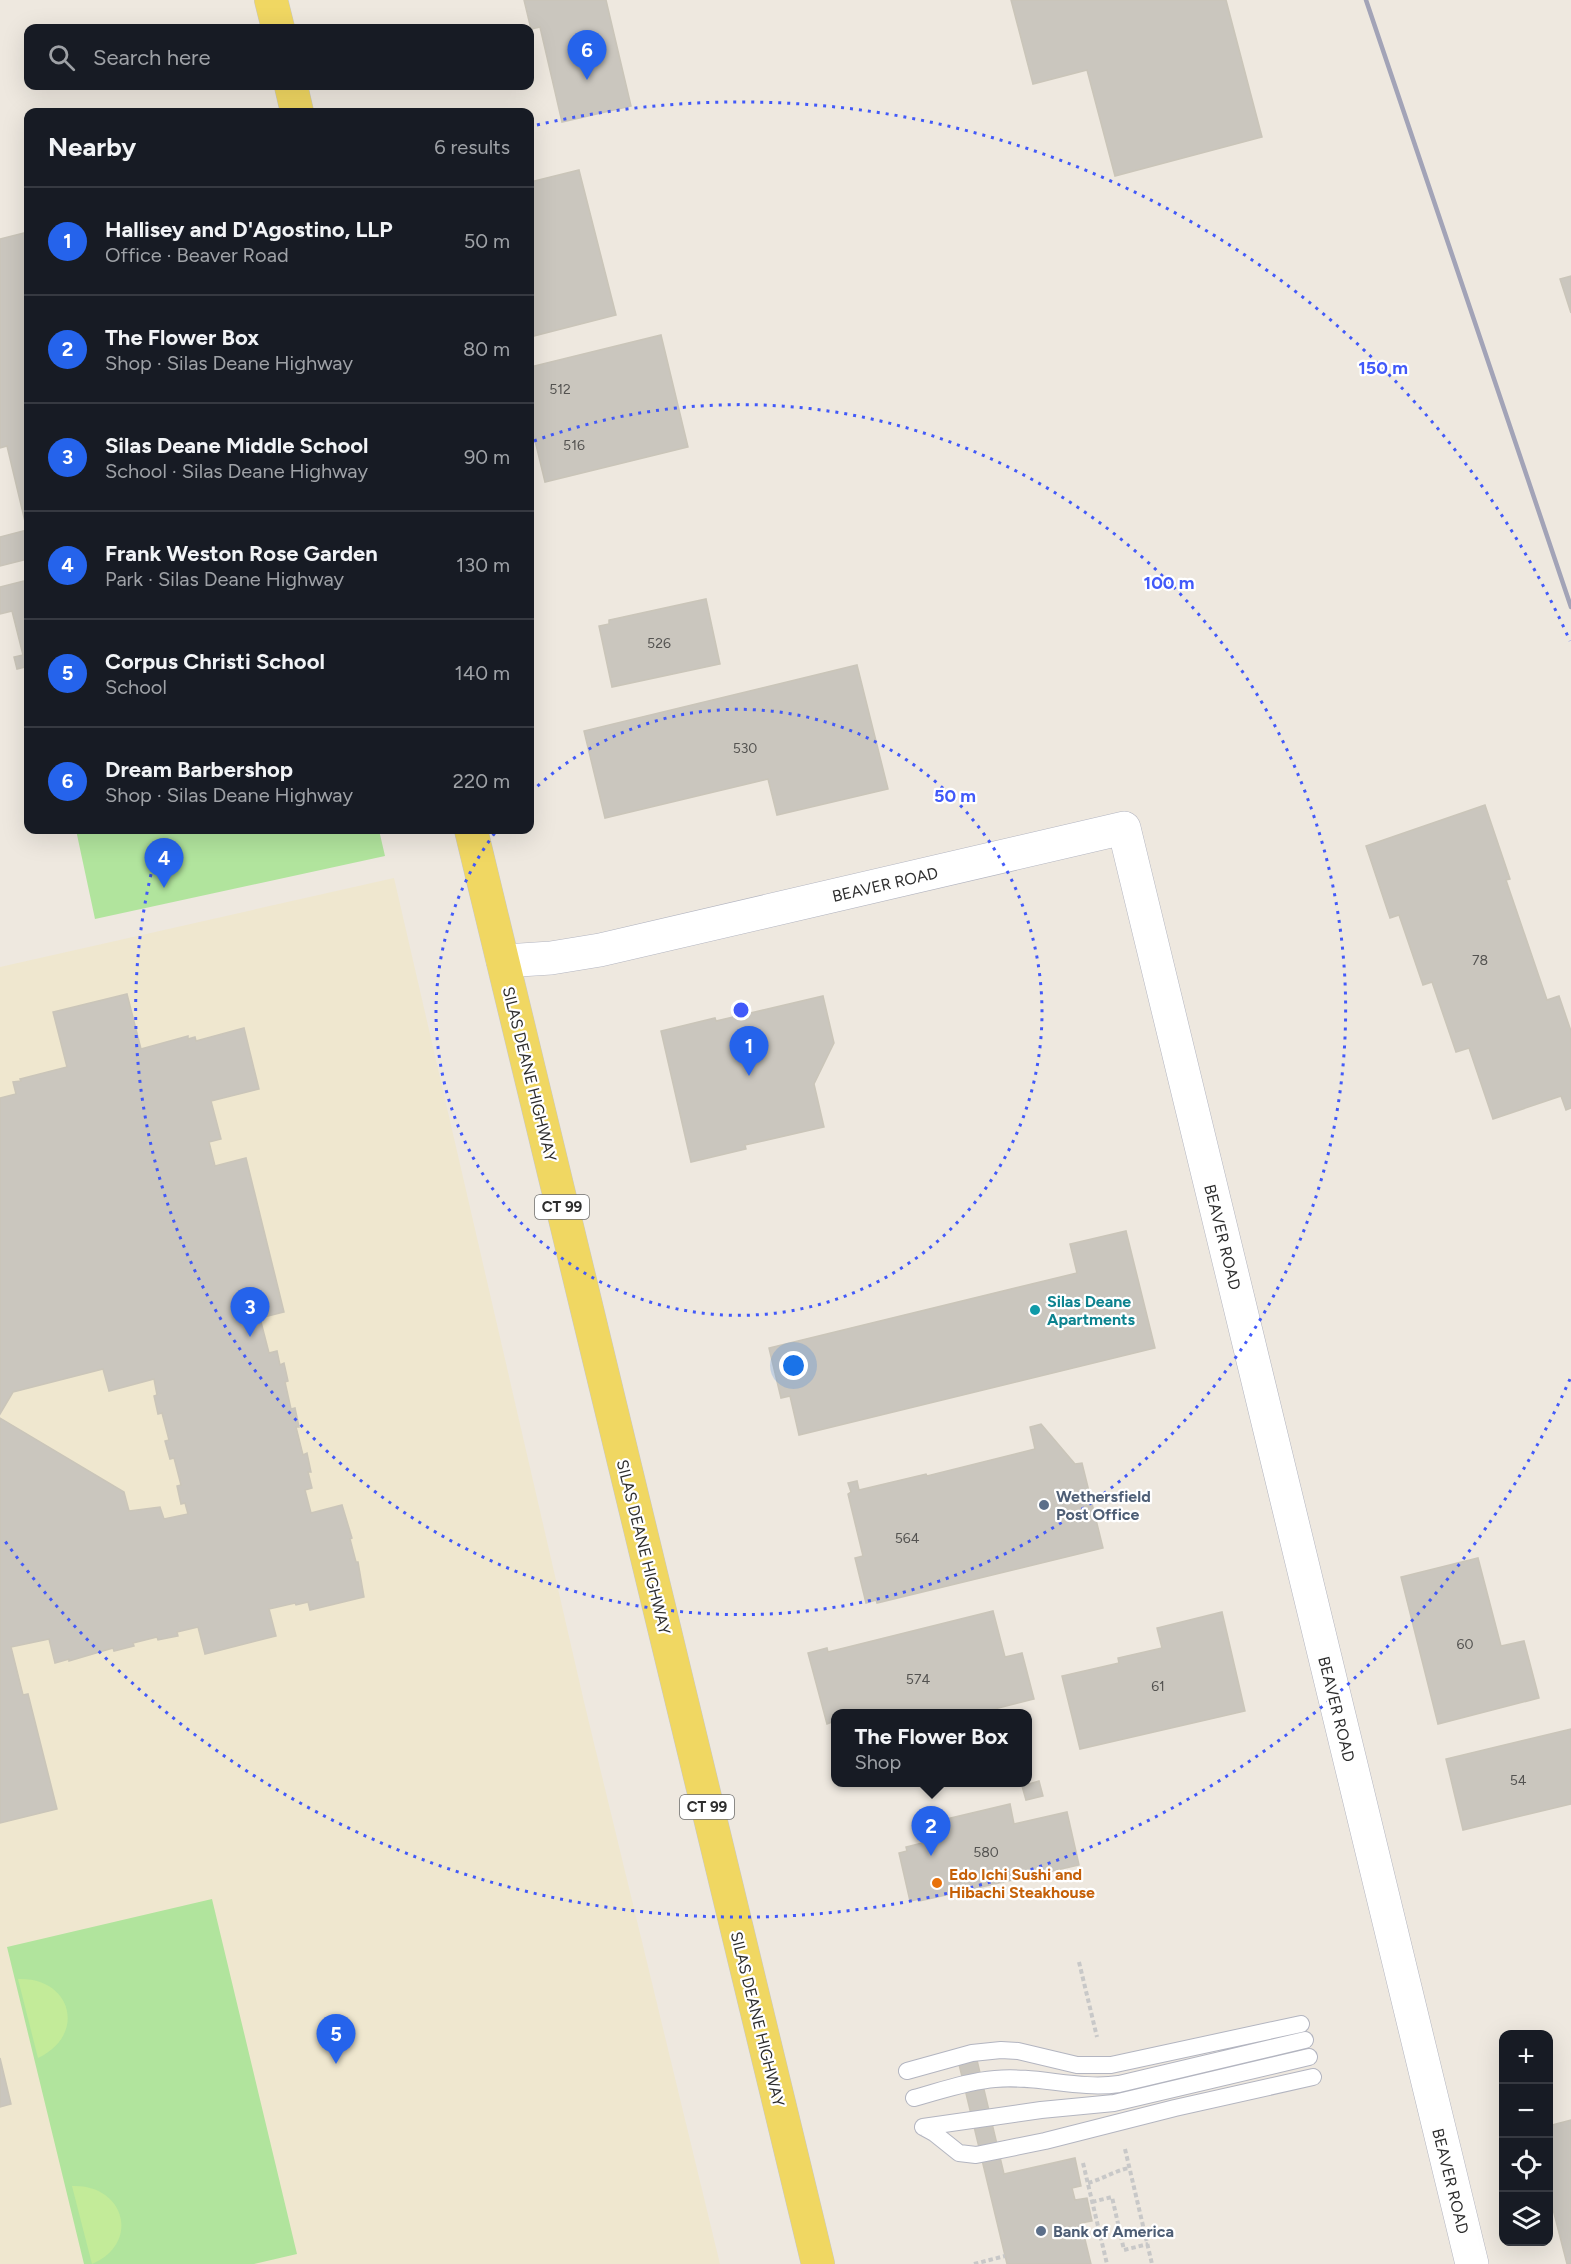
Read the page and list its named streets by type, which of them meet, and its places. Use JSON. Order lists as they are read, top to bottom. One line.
{"streets":{"main road":["SILAS DEANE HIGHWAY","CT 99"],"street":["BEAVER ROAD"]},"crossings":[["BEAVER ROAD","SILAS DEANE HIGHWAY"]],"places":["Silas Deane Apartments","Wethersfield Post Office","Edo Ichi Sushi and Hibachi Steakhouse","Bank of America"],"house_numbers":["512","516","526","530","78","564","60","574","61","54","580"],"page":{"search":"Search here","pins":["6","4","1","3","2","5"],"heading":["Nearby","6 results"],"list":[{"mark":"1","name":"Hallisey and D'Agostino, LLP","note":"Office · Beaver Road","value":"50 m"},{"mark":"2","name":"The Flower Box","note":"Shop · Silas Deane Highway","value":"80 m"},{"mark":"3","name":"Silas Deane Middle School","note":"School · Silas Deane Highway","value":"90 m"},{"mark":"4","name":"Frank Weston Rose Garden","note":"Park · Silas Deane Highway","value":"130 m"},{"mark":"5","name":"Corpus Christi School","note":"School","value":"140 m"},{"mark":"6","name":"Dream Barbershop","note":"Shop · Silas Deane Highway","value":"220 m"}],"popup":["The Flower Box","Shop"],"map_buttons":["+","−"]},"rings":["150 m","100 m","50 m"]}
